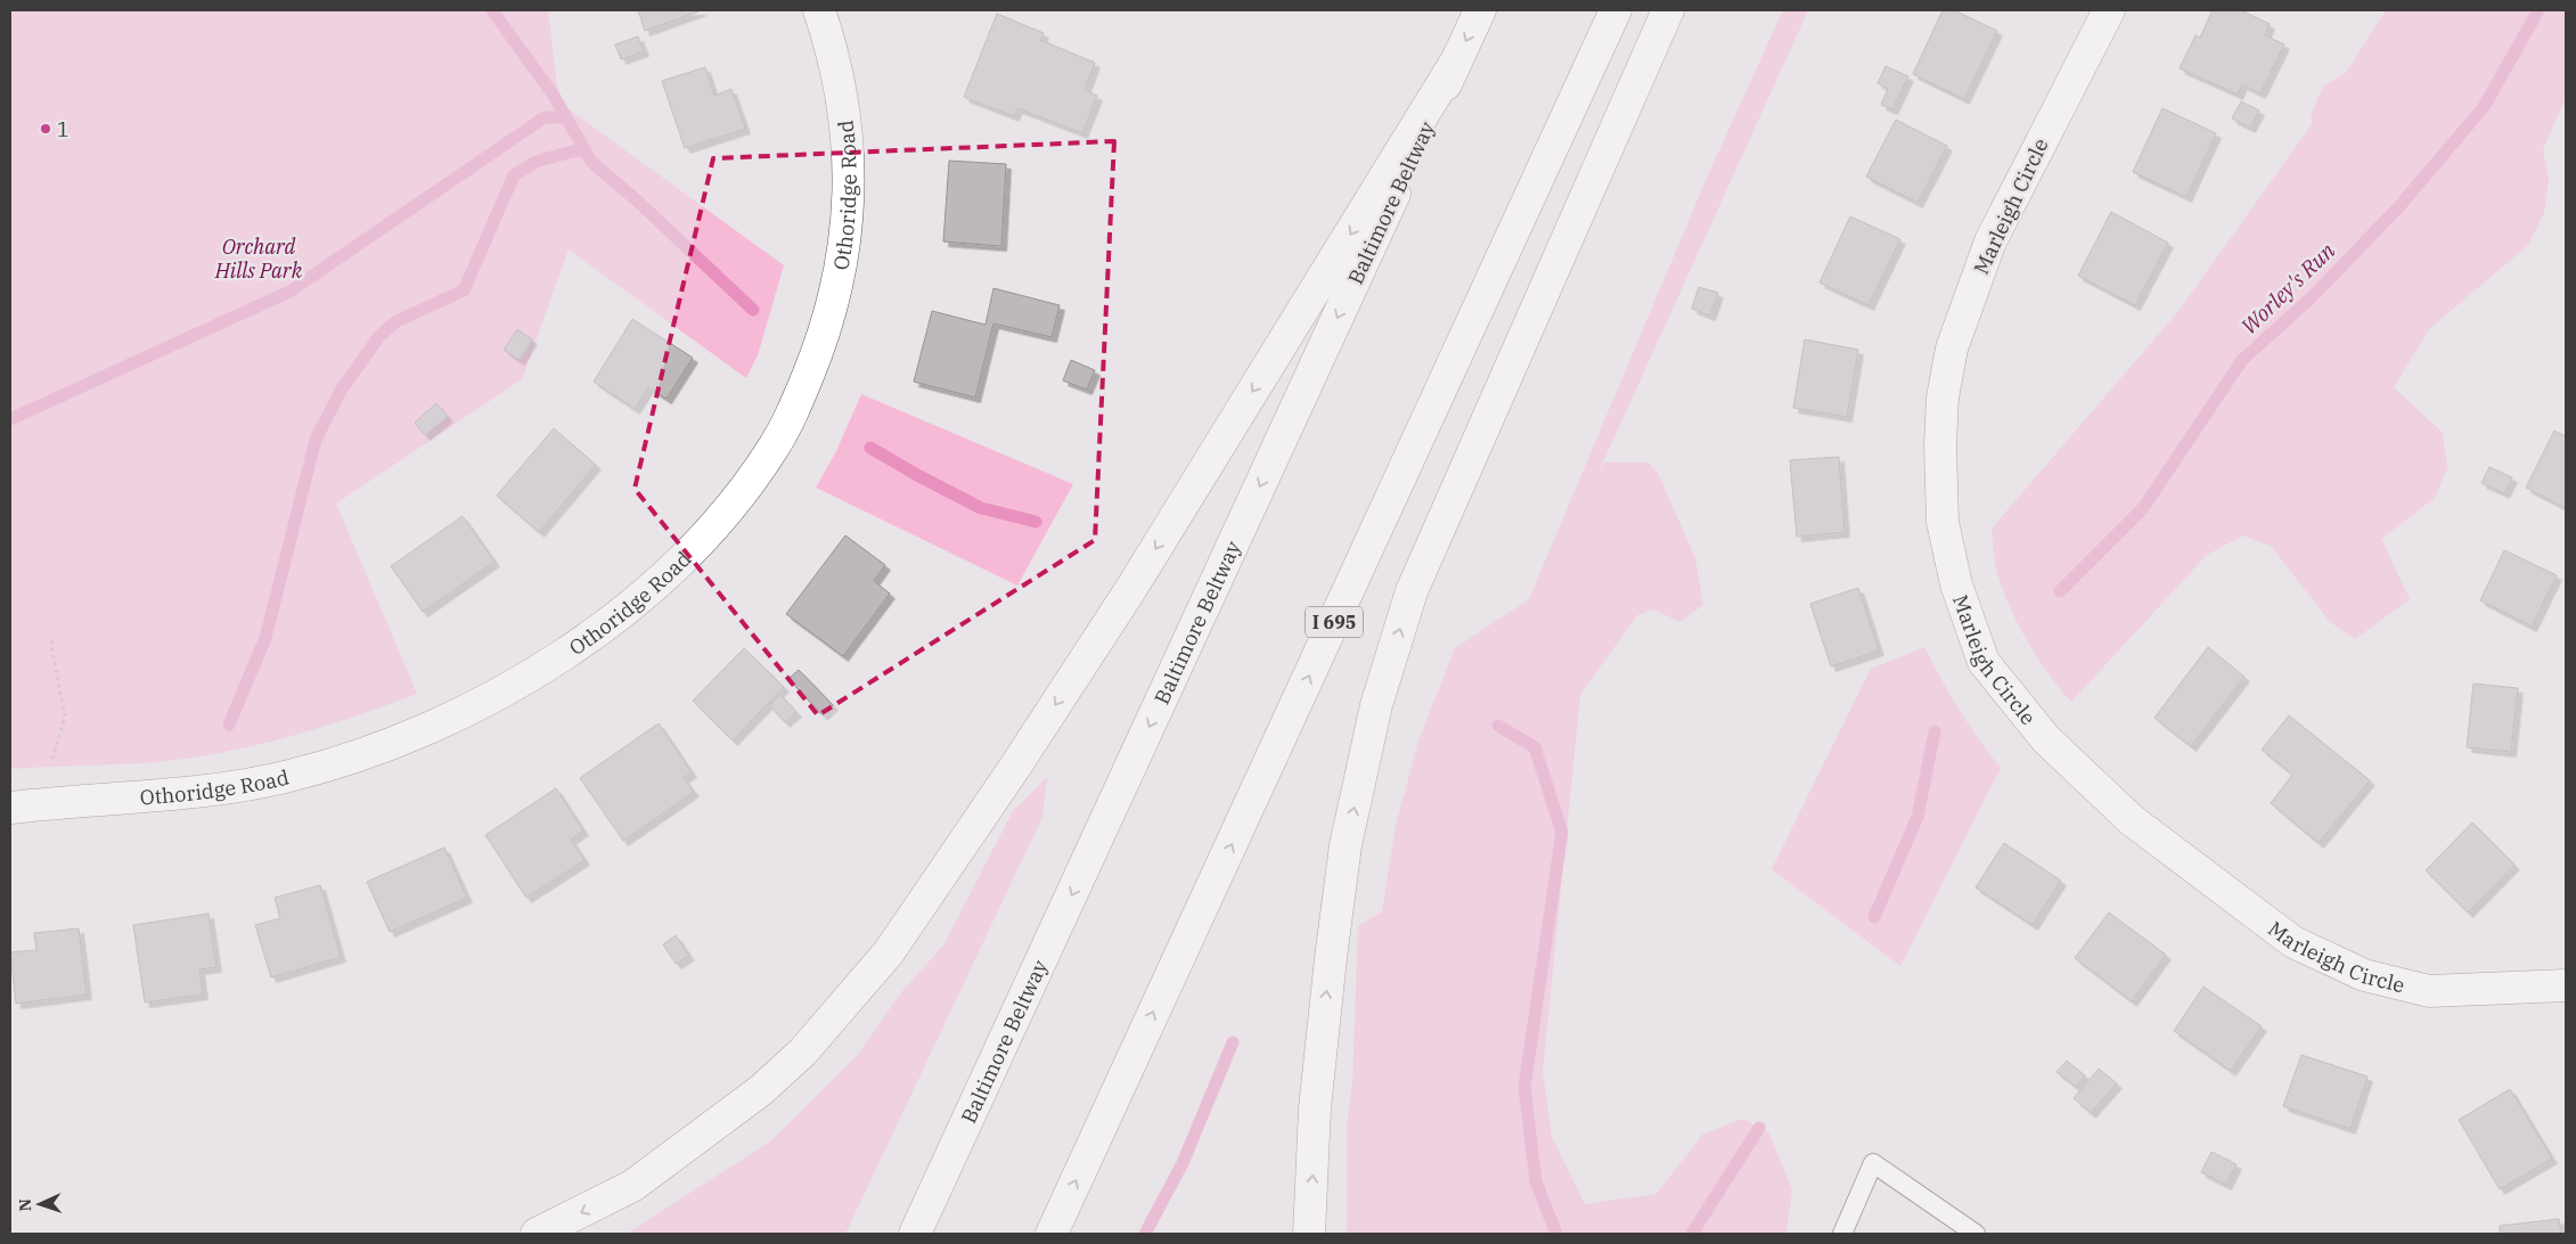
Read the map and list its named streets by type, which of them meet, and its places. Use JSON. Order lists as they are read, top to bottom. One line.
{"streets":{"main road":["Othoridge Road","Baltimore Beltway","Marleigh Circle","I 695"]},"water":["Worley's Run"],"parks":["Orchard Hills Park"],"places":["1"],"north":"left"}
